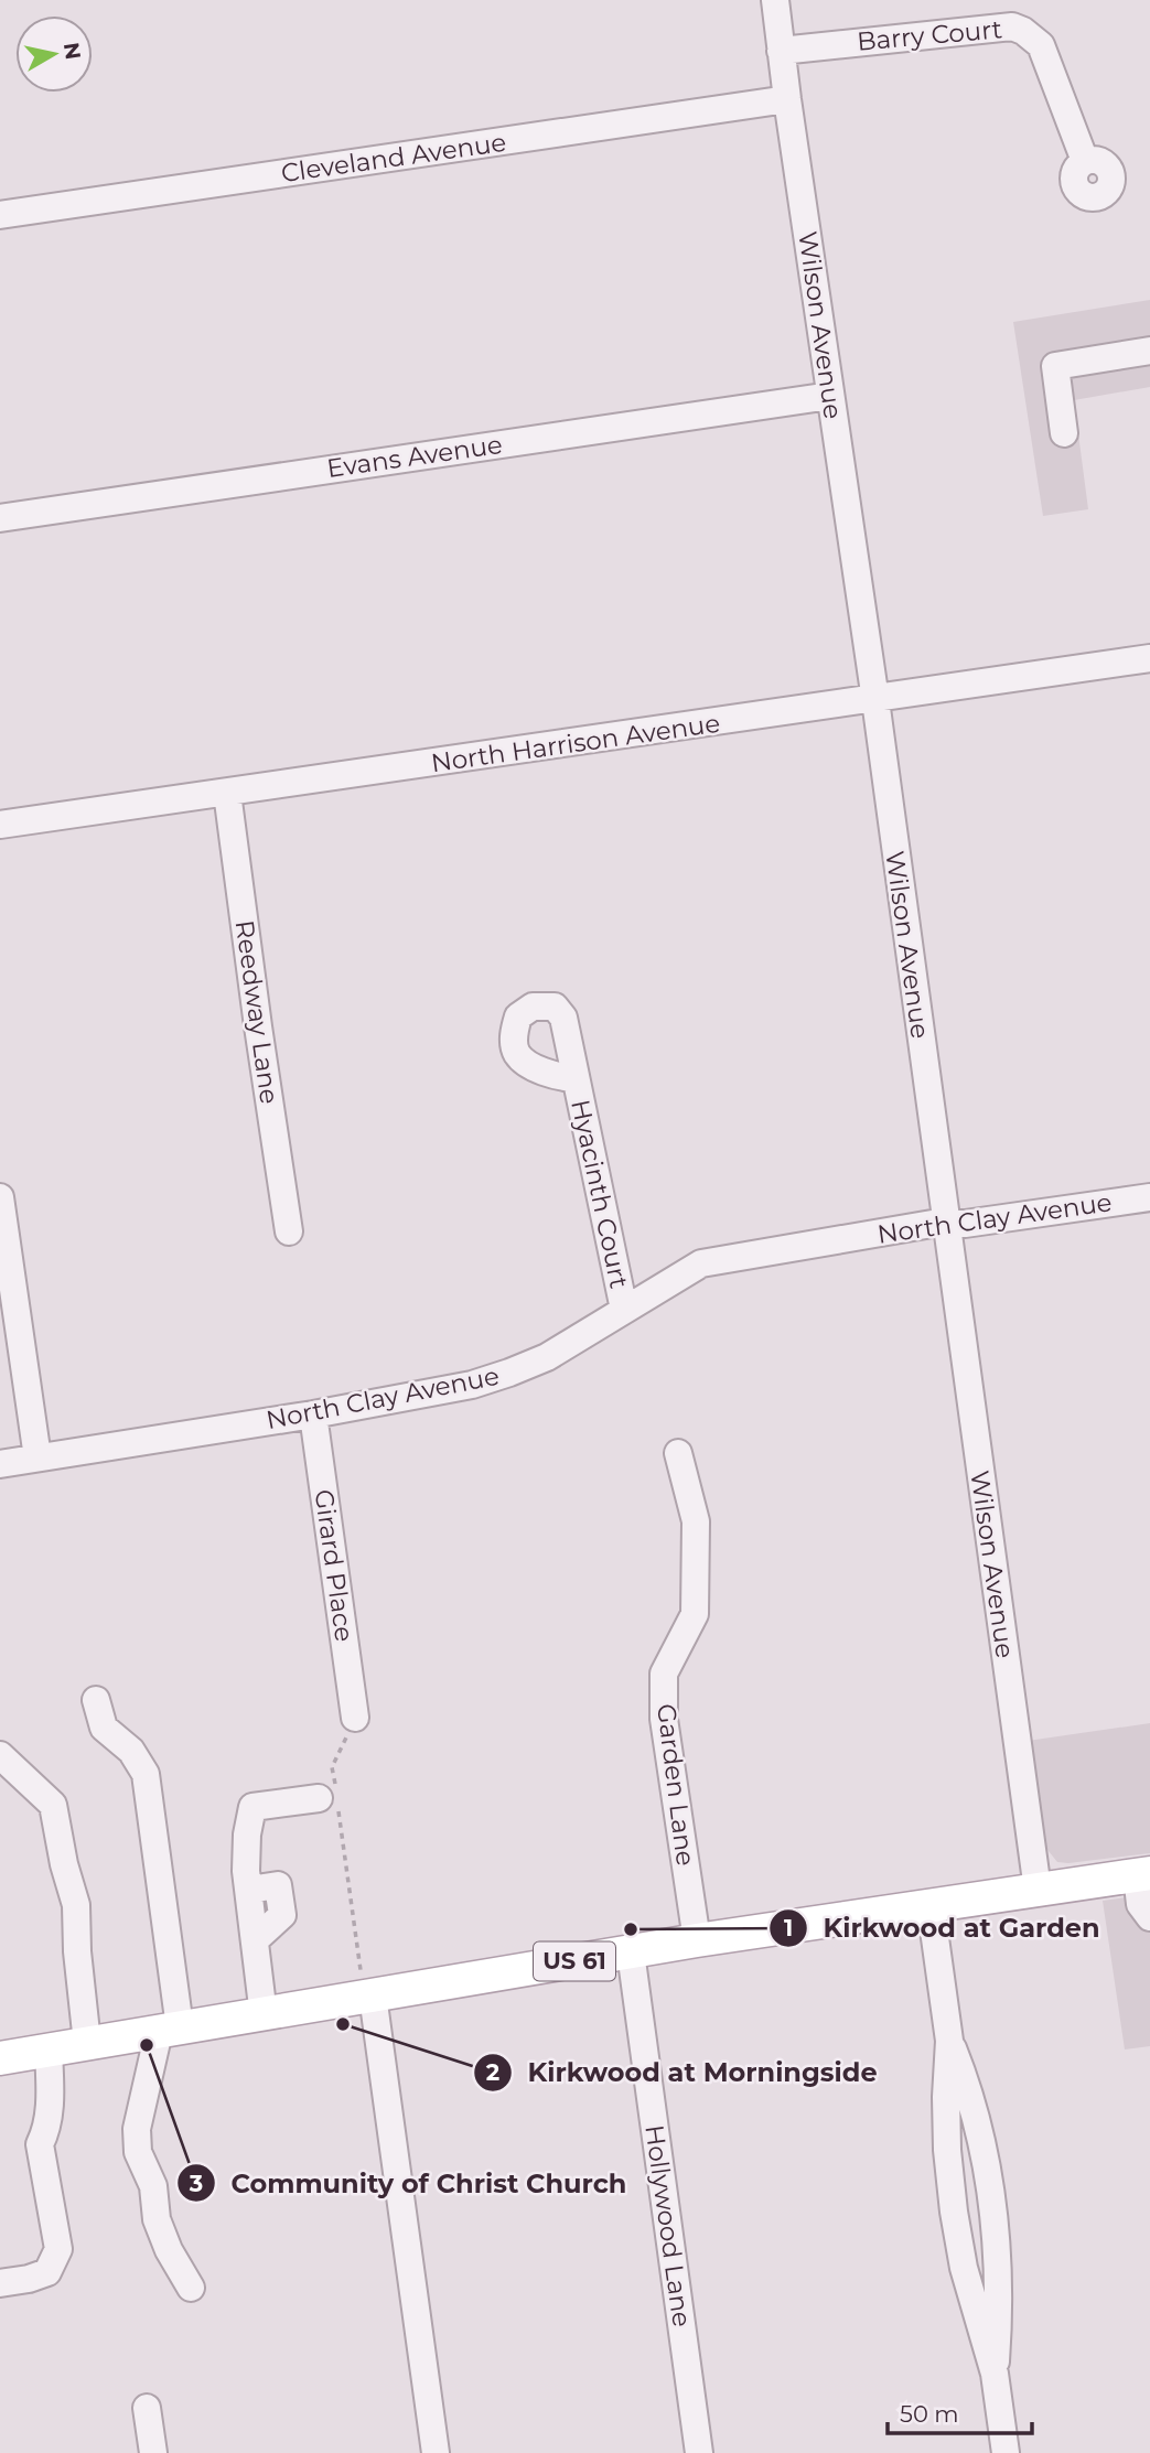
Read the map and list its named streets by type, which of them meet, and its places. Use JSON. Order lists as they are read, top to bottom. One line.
{"streets":{"main road":["US 61"],"street":["Barry Court","Cleveland Avenue","Wilson Avenue","Evans Avenue","North Harrison Avenue","Reedway Lane","Hyacinth Court","North Clay Avenue","Girard Place","Garden Lane","Hollywood Lane"]},"crossings":[["Barry Court","Wilson Avenue"],["Cleveland Avenue","Wilson Avenue"],["Wilson Avenue","Evans Avenue"],["Wilson Avenue","North Harrison Avenue"],["Wilson Avenue","North Clay Avenue"],["Wilson Avenue","US 61"],["North Harrison Avenue","Reedway Lane"],["Hyacinth Court","North Clay Avenue"],["North Clay Avenue","Girard Place"],["Garden Lane","US 61"],["US 61","Hollywood Lane"]],"places":["Kirkwood at Garden","Kirkwood at Morningside","Community of Christ Church"],"scale_bar":"50 m","north":"right"}
